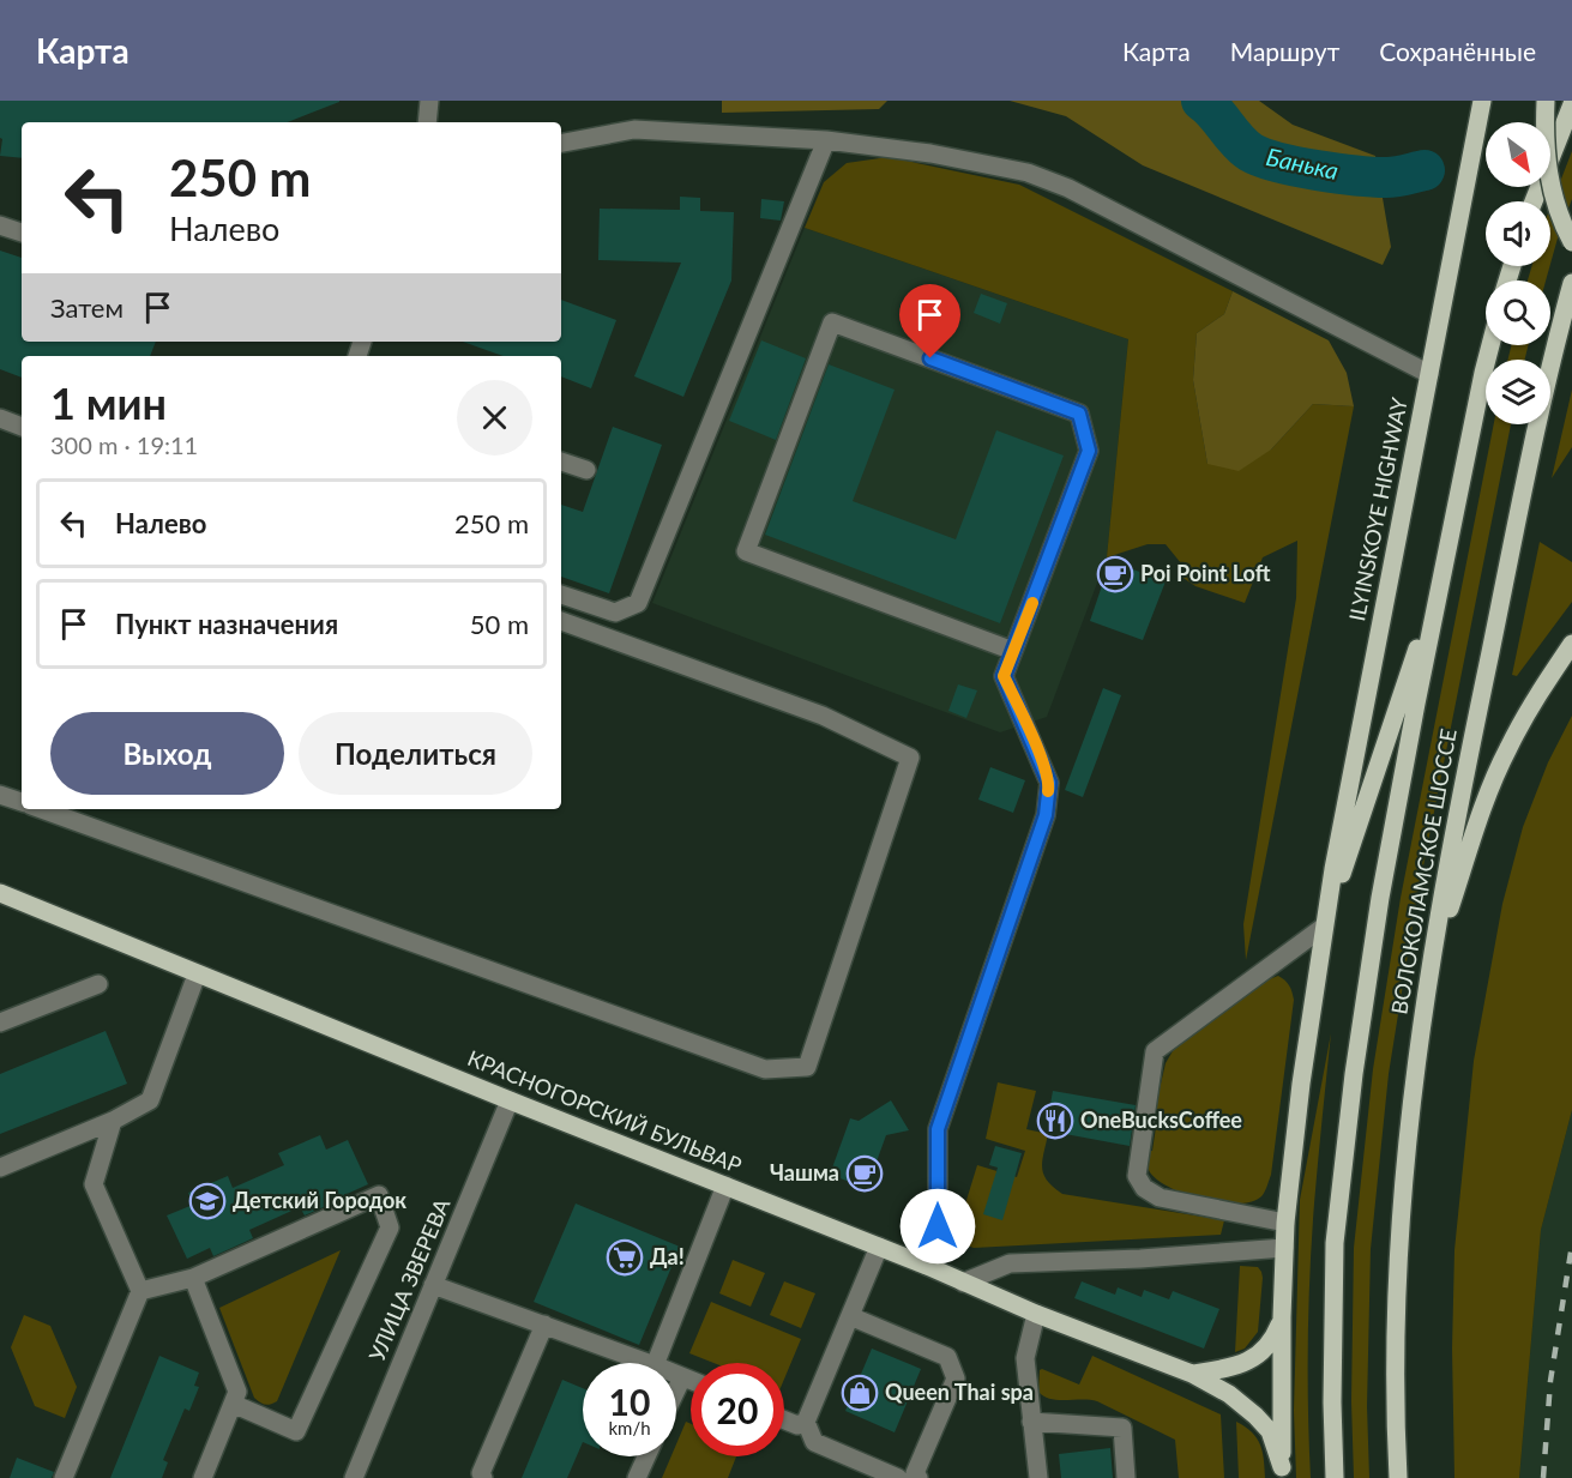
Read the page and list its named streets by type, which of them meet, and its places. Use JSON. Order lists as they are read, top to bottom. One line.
{"streets":{"main road":["ILYINSKOYE HIGHWAY","ВОЛОКОЛАМСКОЕ ШОССЕ","КРАСНОГОРСКИЙ БУЛЬВАР"],"street":["УЛИЦА ЗВЕРЕВА"]},"crossings":[["КРАСНОГОРСКИЙ БУЛЬВАР","УЛИЦА ЗВЕРЕВА"]],"water":["Банька"],"places":{"cafe":["Poi Point Loft","Чашма"],"restaurant":["OneBucksCoffee"],"school or university":["Детский Городок"],"supermarket":["Да!"],"shop":["Queen Thai spa"]},"north":"bottom right","page":{"header":"Карта","nav":["Карта","Маршрут","Сохранённые"],"turn":["250 m","Налево"],"then":"Затем","heading":["1 мин","300 m · 19:11"],"list":[{"name":"Налево","value":"250 m"},{"name":"Пункт назначения","value":"50 m"}],"buttons":["Выход","Поделиться"],"speed":"10 km/h","limit":"20"}}
